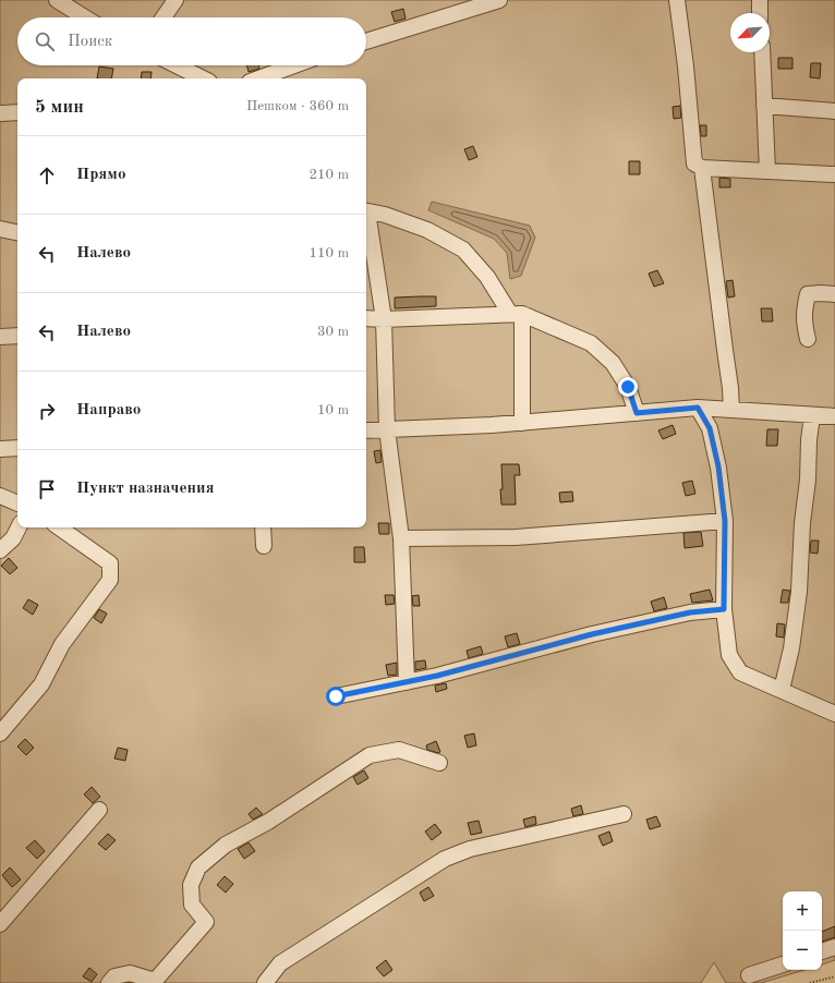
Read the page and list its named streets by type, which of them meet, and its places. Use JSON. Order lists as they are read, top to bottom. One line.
{"north":"bottom left","page":{"search":"Поиск","heading":["5 мин","Пешком · 360 m"],"list":[["Прямо","210 m"],["Налево","110 m"],["Налево","30 m"],["Направо","10 m"],"Пункт назначения"],"map_buttons":["+","−"]}}
